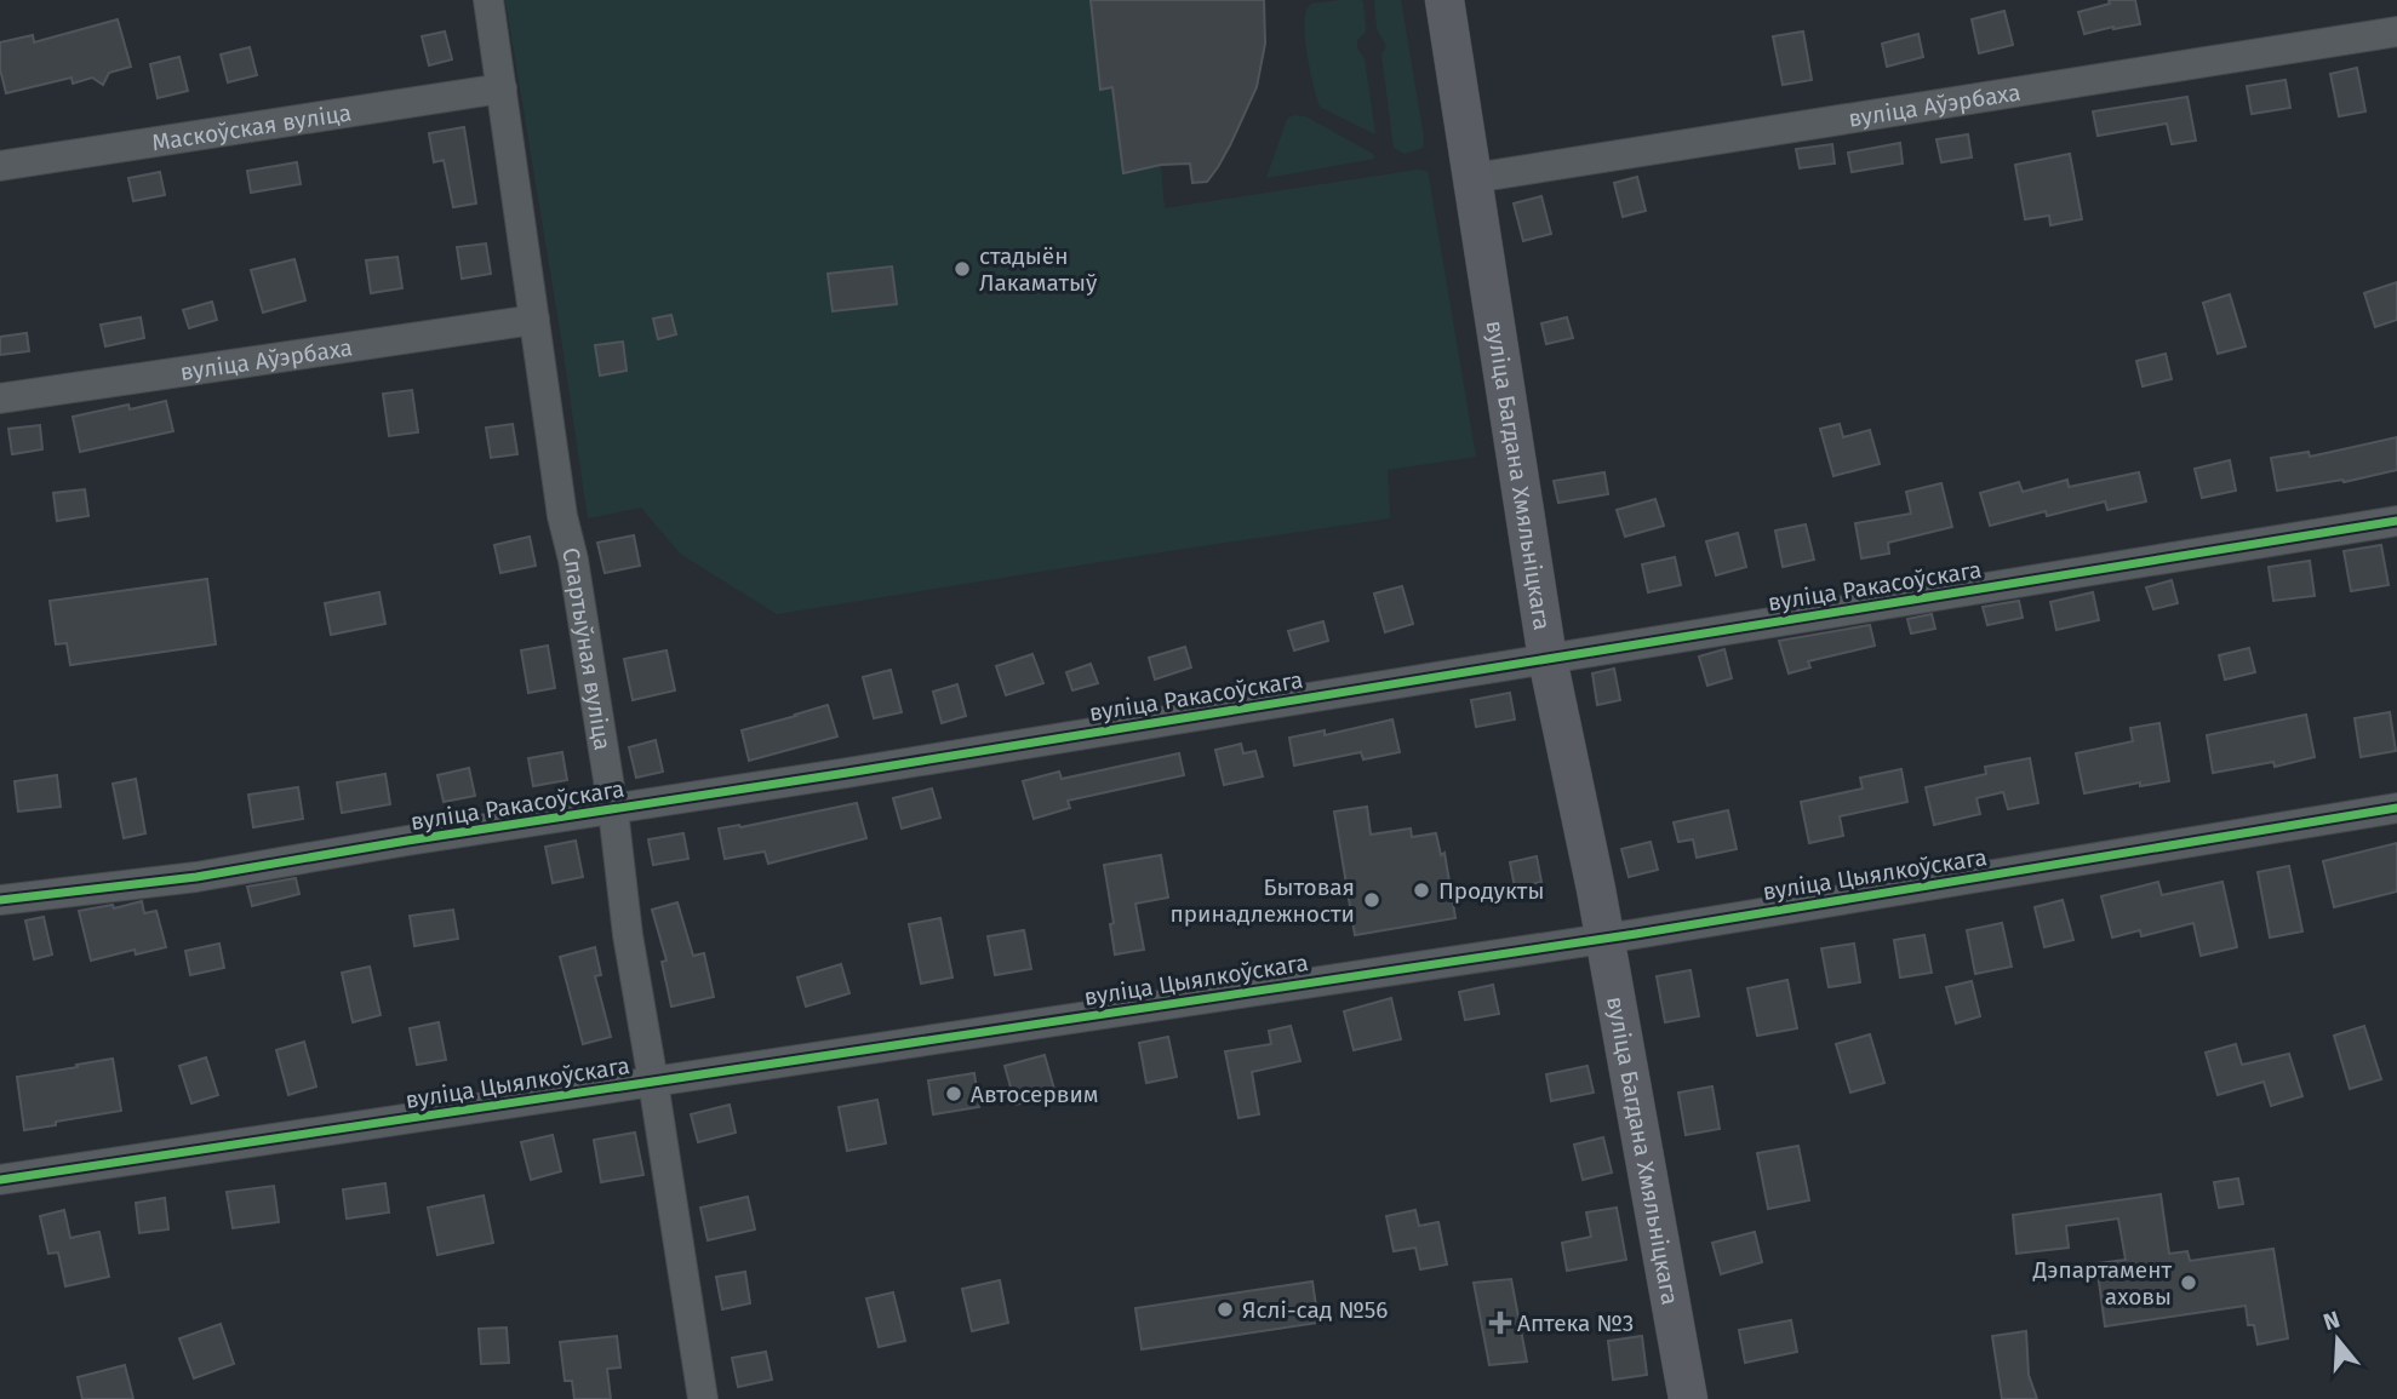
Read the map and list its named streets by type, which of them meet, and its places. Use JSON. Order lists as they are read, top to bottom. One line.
{"streets":{"main road":["вуліца Багдана Хмяльніцкага"],"street":["вуліца Аўэрбаха","Маскоўская вуліца","вуліца Ракасоўскага","Спартыўная вуліца","вуліца Цыялкоўскага"]},"crossings":[["вуліца Аўэрбаха","вуліца Багдана Хмяльніцкага"],["вуліца Аўэрбаха","Спартыўная вуліца"],["Маскоўская вуліца","Спартыўная вуліца"],["вуліца Багдана Хмяльніцкага","вуліца Ракасоўскага"],["вуліца Багдана Хмяльніцкага","вуліца Цыялкоўскага"],["вуліца Ракасоўскага","Спартыўная вуліца"],["Спартыўная вуліца","вуліца Цыялкоўскага"]],"places":{"other":["стадыён Лакаматыў","Продукты","Бытовая принадлежности","Автосервим","Дэпартамент аховы","Яслі-сад №56"],"health":["Аптека №3"]},"north":"top"}
